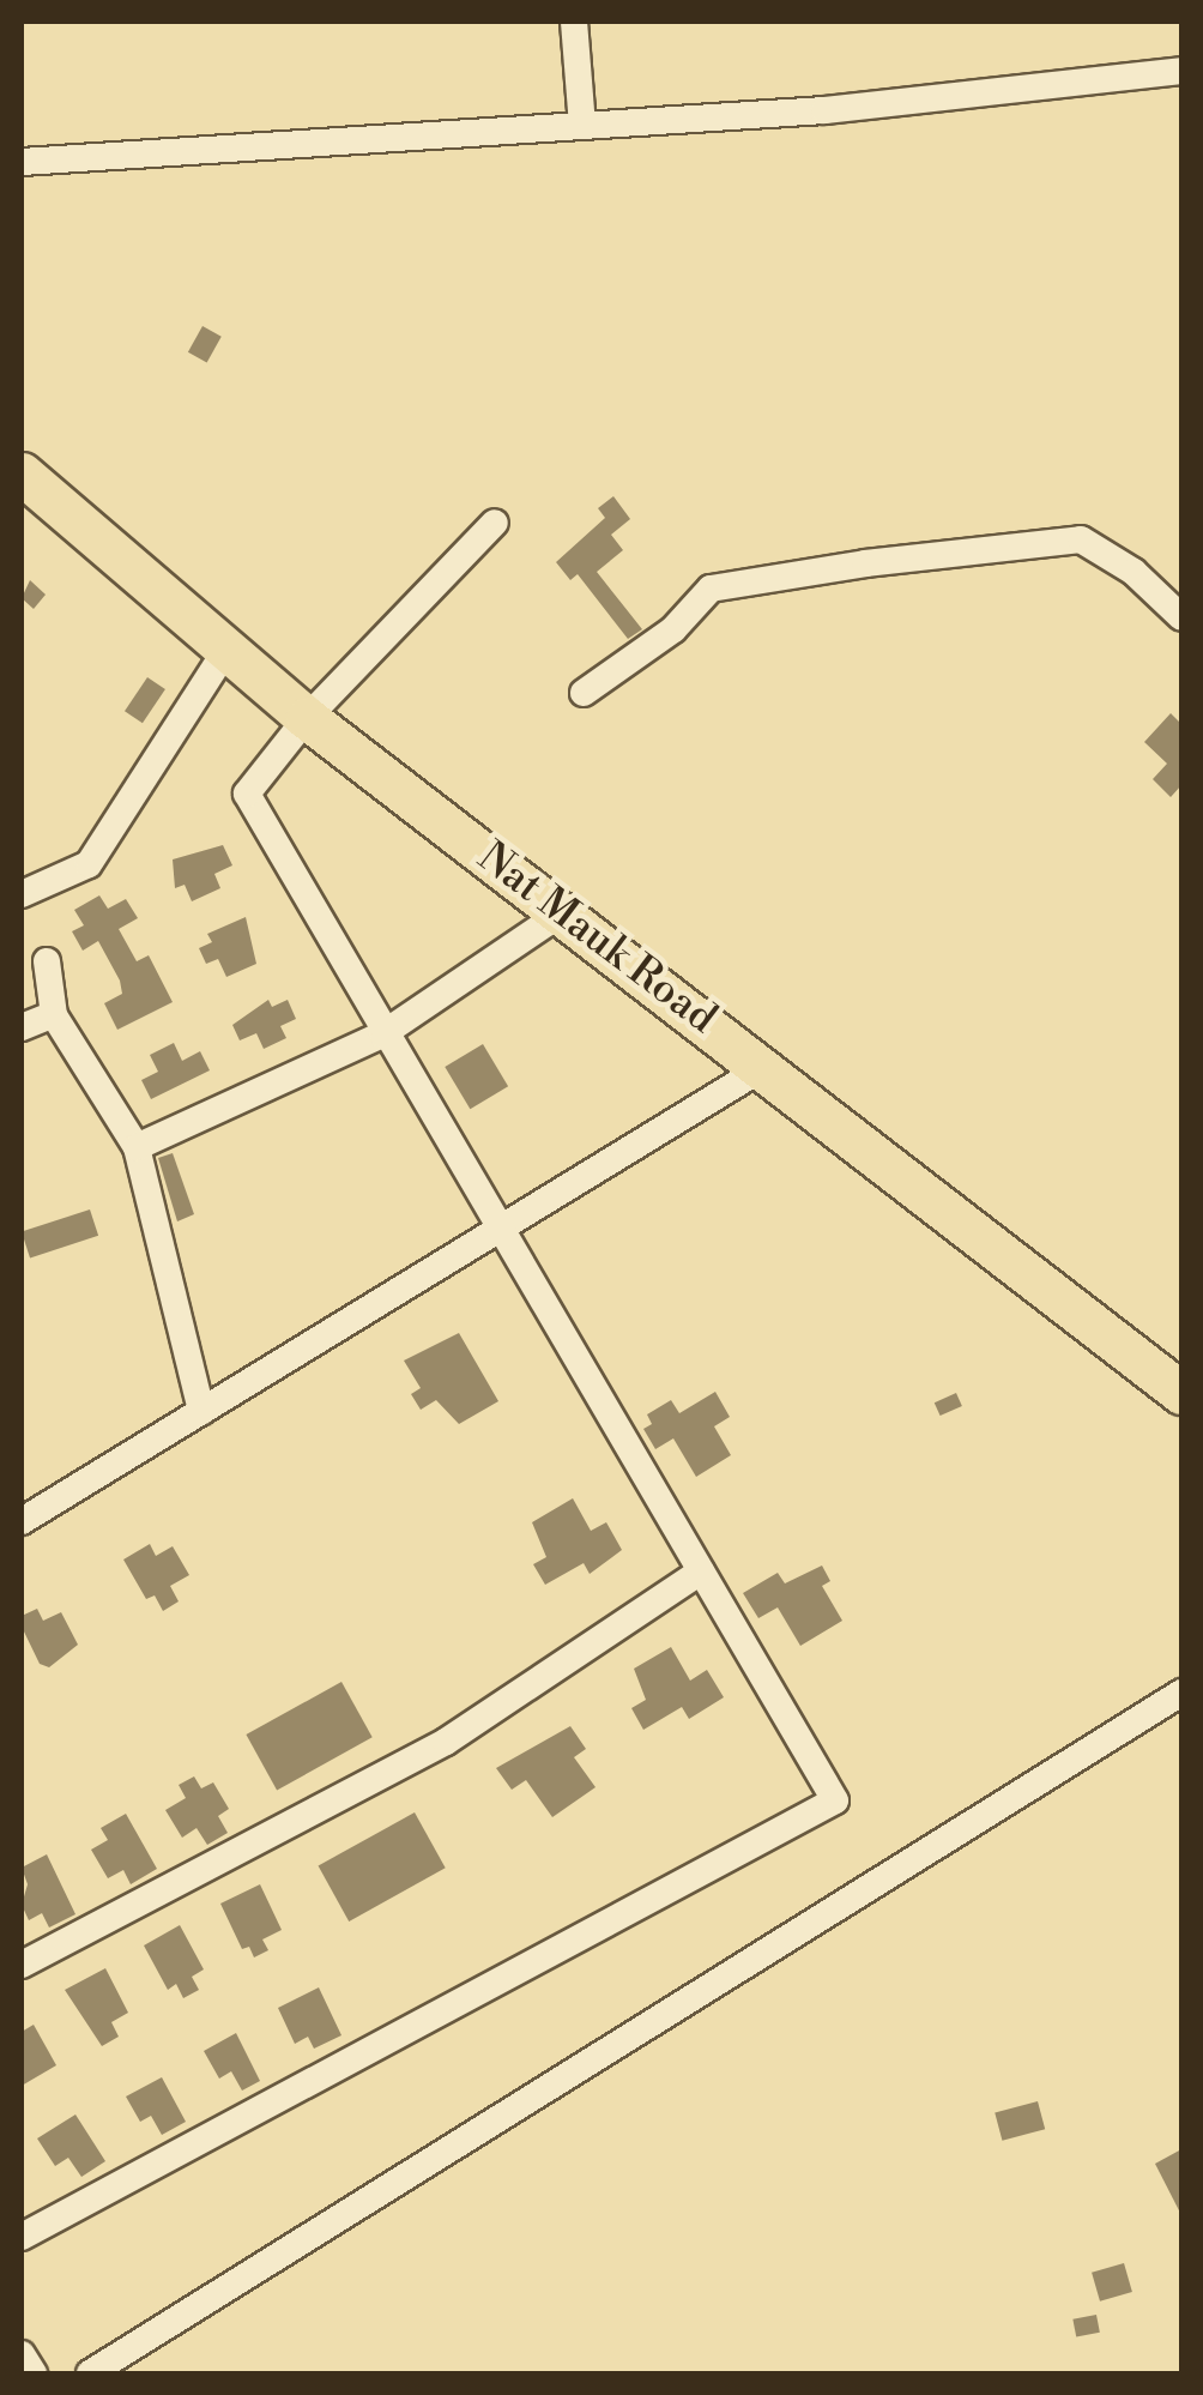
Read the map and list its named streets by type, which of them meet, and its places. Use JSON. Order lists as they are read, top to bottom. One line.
{"streets":{"highway":["Nat Mauk Road"]}}
